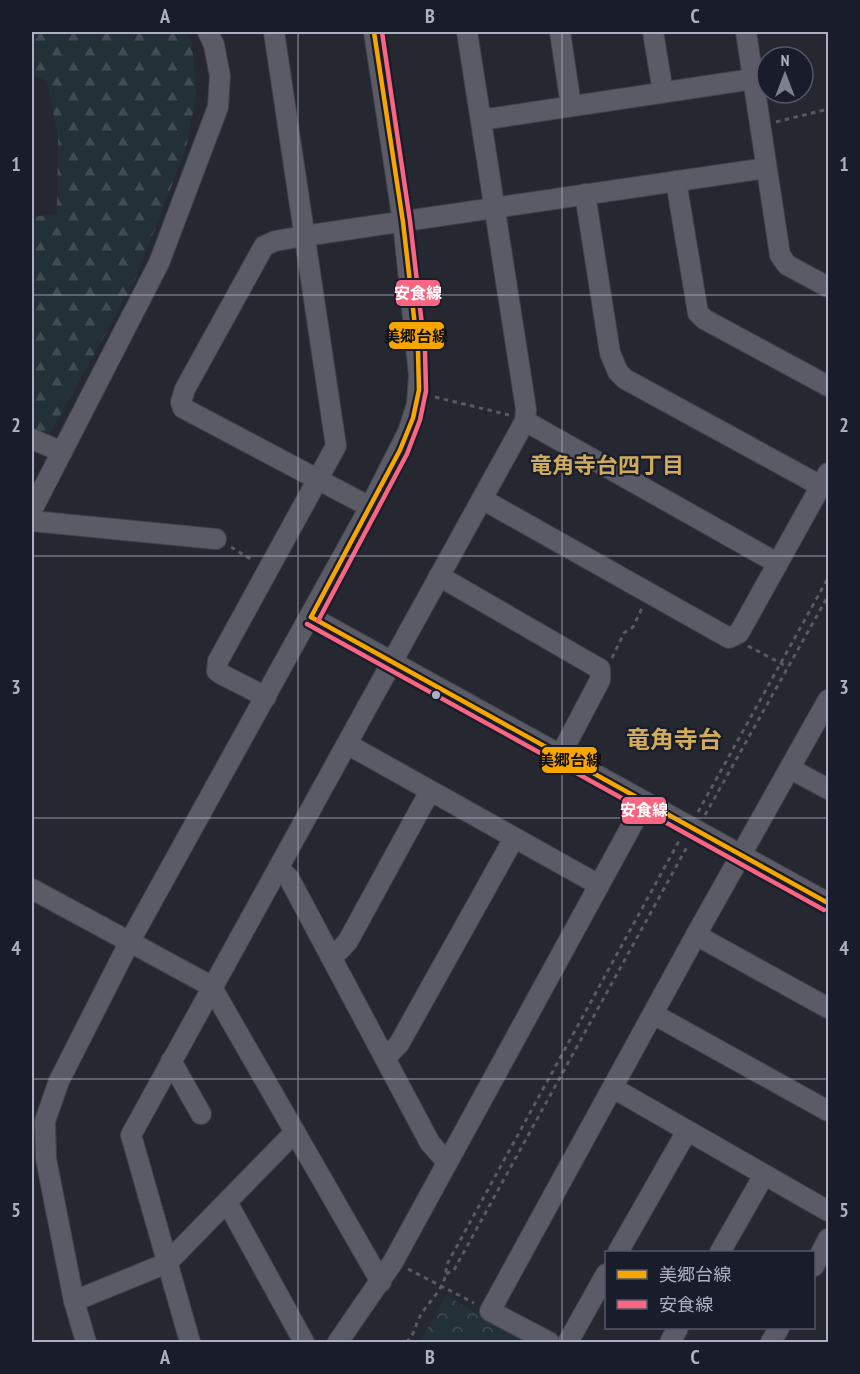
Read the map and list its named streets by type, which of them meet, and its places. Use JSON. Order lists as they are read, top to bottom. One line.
{"districts":["竜角寺台四丁目","竜角寺台"],"lines":["transit line 美郷台線","transit line 安食線"],"legend":["美郷台線","安食線"],"north":"top","grid":{"columns":["A","B","C"],"rows":["1","2","3","4","5"]}}
